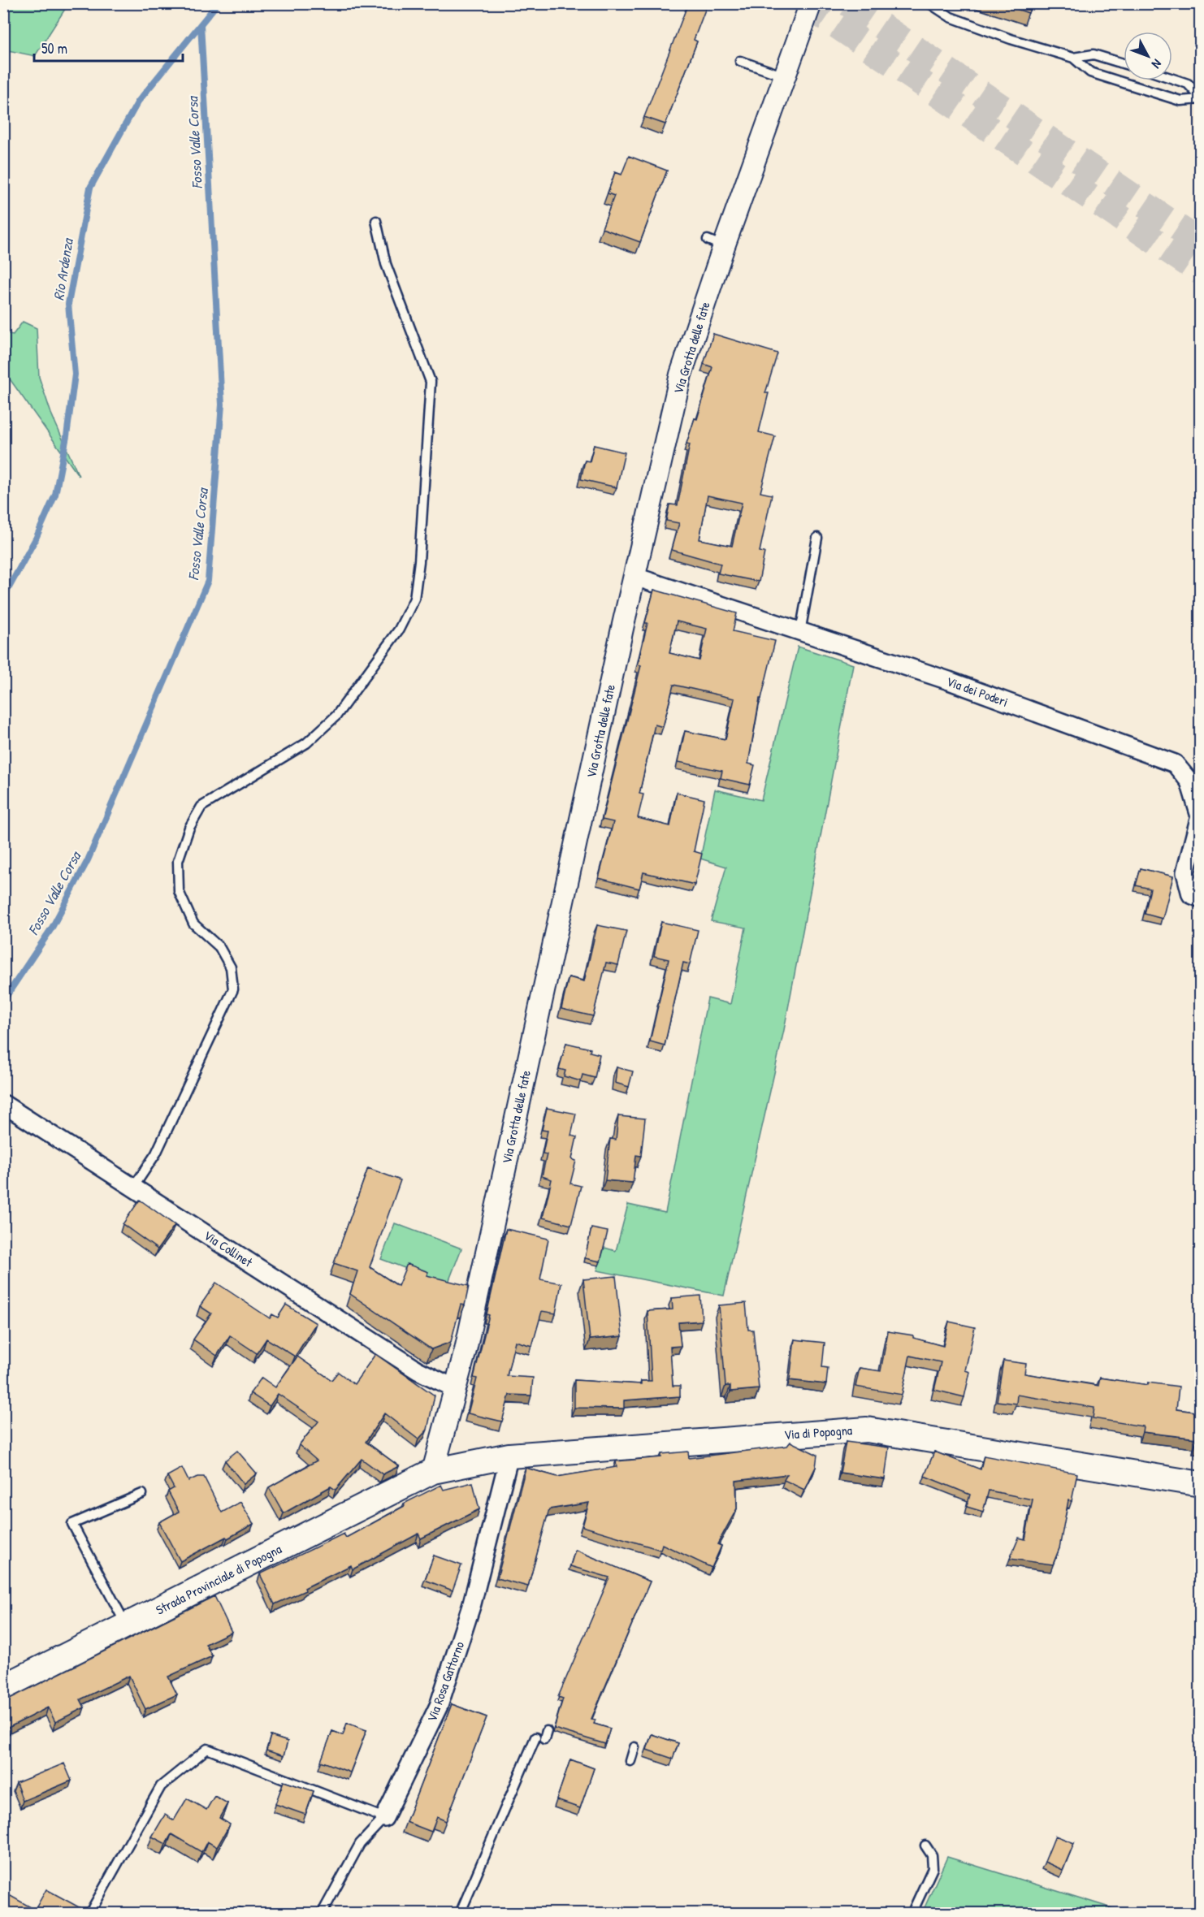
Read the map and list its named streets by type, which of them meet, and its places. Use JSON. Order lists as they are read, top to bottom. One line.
{"streets":{"main road":["Via di Popogna","Strada Provinciale di Popogna"],"street":["Via Grotta delle fate","Via dei Poderi","Via Collinet","Via Rosa Gattorno"]},"crossings":[["Via Grotta delle fate","Via dei Poderi"],["Via Grotta delle fate","Via Collinet"],["Via Grotta delle fate","Via di Popogna"],["Via Grotta delle fate","Strada Provinciale di Popogna"],["Via di Popogna","Strada Provinciale di Popogna"],["Via di Popogna","Via Rosa Gattorno"]],"water":["Fosso Valle Corsa","Rio Ardenza"],"scale_bar":"50 m","north":"bottom right"}
